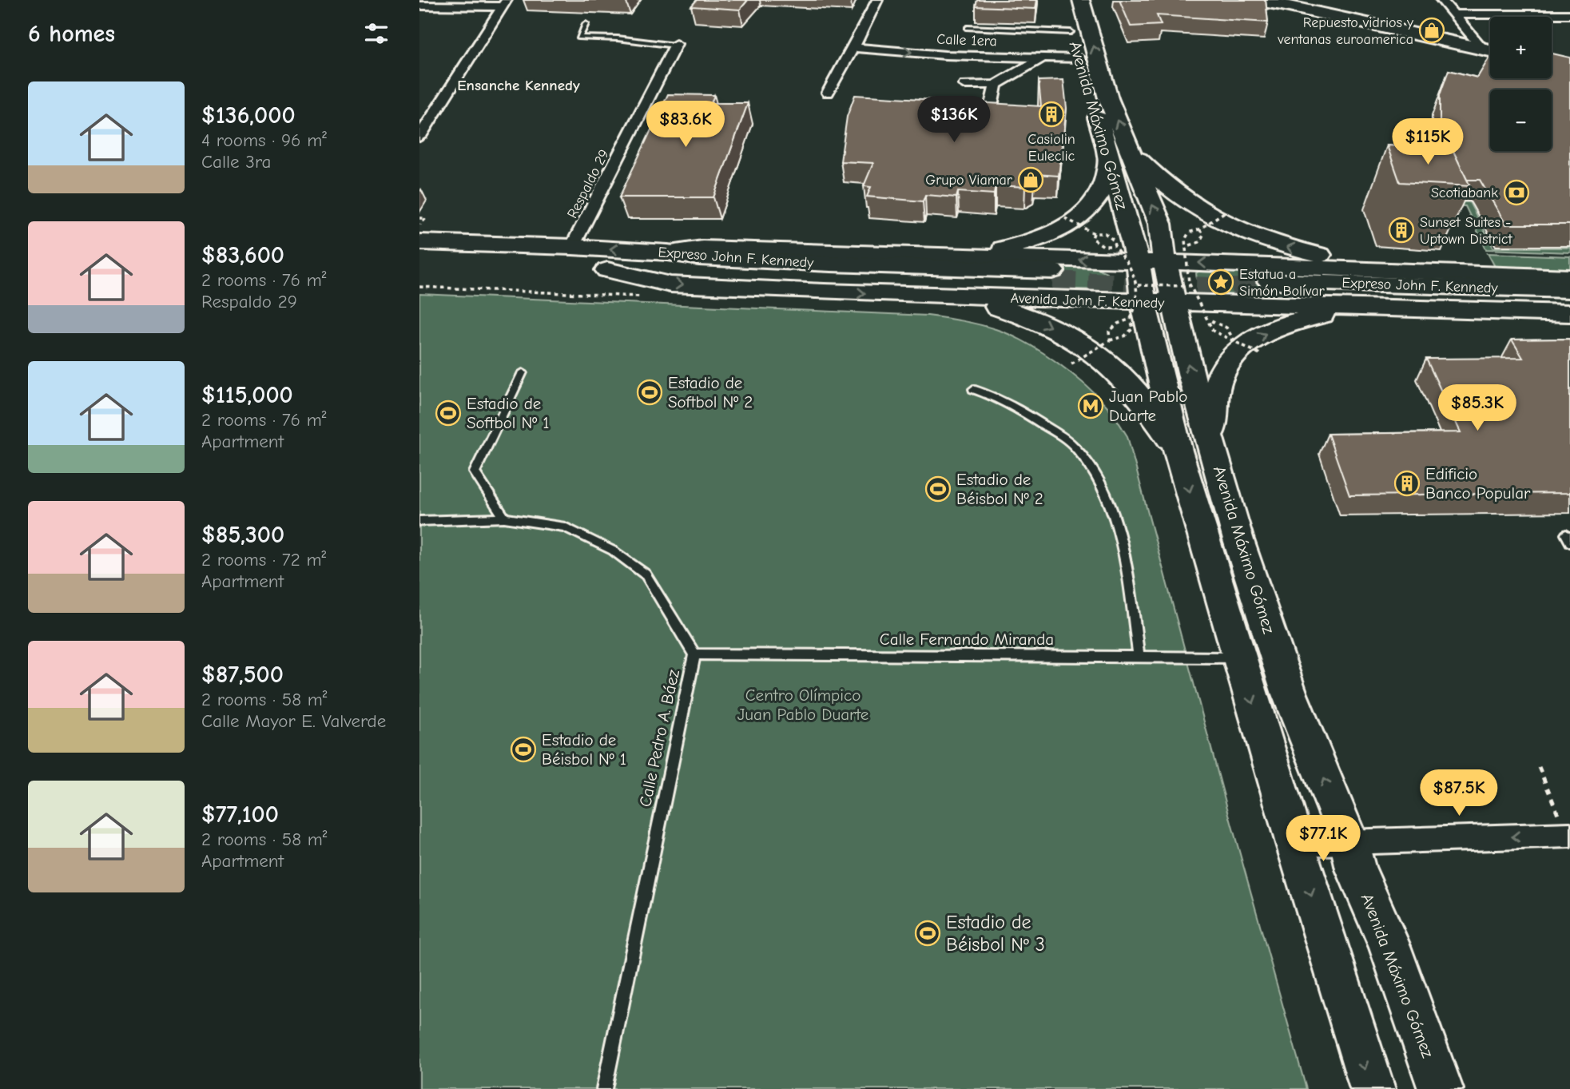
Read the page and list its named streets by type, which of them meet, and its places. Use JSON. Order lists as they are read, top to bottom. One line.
{"streets":{"main road":["Avenida Máximo Gómez","Expreso John F. Kennedy","Avenida John F. Kennedy"],"street":["Calle 1era","Respaldo 29"],"lane":["Calle Fernando Miranda","Calle Pedro A. Báez"]},"crossings":[["Calle 1era","Avenida Máximo Gómez"],["Avenida Máximo Gómez","Avenida John F. Kennedy"],["Avenida Máximo Gómez","Calle Fernando Miranda"],["Respaldo 29","Expreso John F. Kennedy"],["Expreso John F. Kennedy","Avenida John F. Kennedy"],["Calle Fernando Miranda","Calle Pedro A. Báez"]],"one_way":["Calle 1era"],"districts":["Ensanche Kennedy"],"parks":["Centro Olímpico Juan Pablo Duarte"],"places":{"shop":["Repuesto vidrios y ventanas euroamerica","Grupo Viamar"],"building":["Casiolin Euleclic","Sunset Suites - Uptown District","Edificio Banco Popular"],"bank":["Scotiabank"],"place":["Estatua a Simón Bolívar"],"sports":["Estadio de Softbol Nº 2","Estadio de Softbol Nº 1","Estadio de Béisbol Nº 2","Estadio de Béisbol Nº 1","Estadio de Béisbol Nº 3"],"metro station":["Juan Pablo Duarte"]},"page":{"heading":"6 homes","map_buttons":["+","−"],"list":[{"name":"$136,000","note":"4 rooms · 96 m² · Calle 3ra"},{"name":"$83,600","note":"2 rooms · 76 m² · Respaldo 29"},{"name":"$115,000","note":"2 rooms · 76 m² · Apartment"},{"name":"$85,300","note":"2 rooms · 72 m² · Apartment"},{"name":"$87,500","note":"2 rooms · 58 m² · Calle Mayor E. Valverde"},{"name":"$77,100","note":"2 rooms · 58 m² · Apartment"}],"price":["$136K","$83.6K","$115K","$85.3K","$87.5K","$77.1K"]}}
